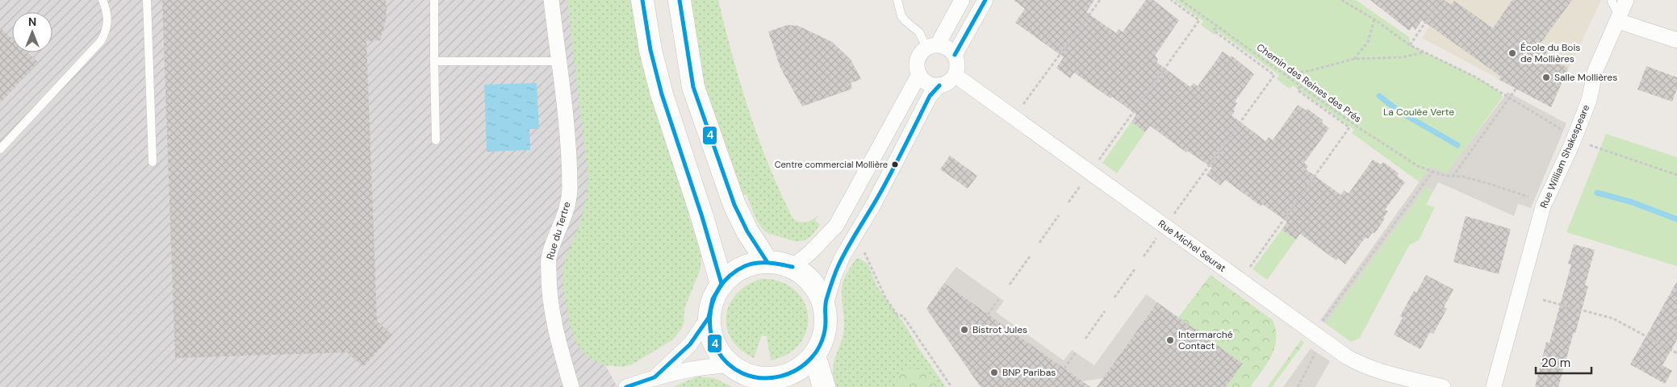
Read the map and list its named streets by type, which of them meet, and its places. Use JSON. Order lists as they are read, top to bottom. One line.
{"streets":{"street":["Rue William Shakespeare","Rue du Tertre","Rue Michel Seurat"],"path":["Chemin des Reines des Prés"]},"parks":["La Coulée Verte"],"places":["École du Bois de Mollières","Salle Mollières","Centre commercial Mollière","Bistrot Jules","Intermarché Contact","BNP Paribas"],"lines":["transit line 4"],"scale_bar":"20 m","north":"top"}
